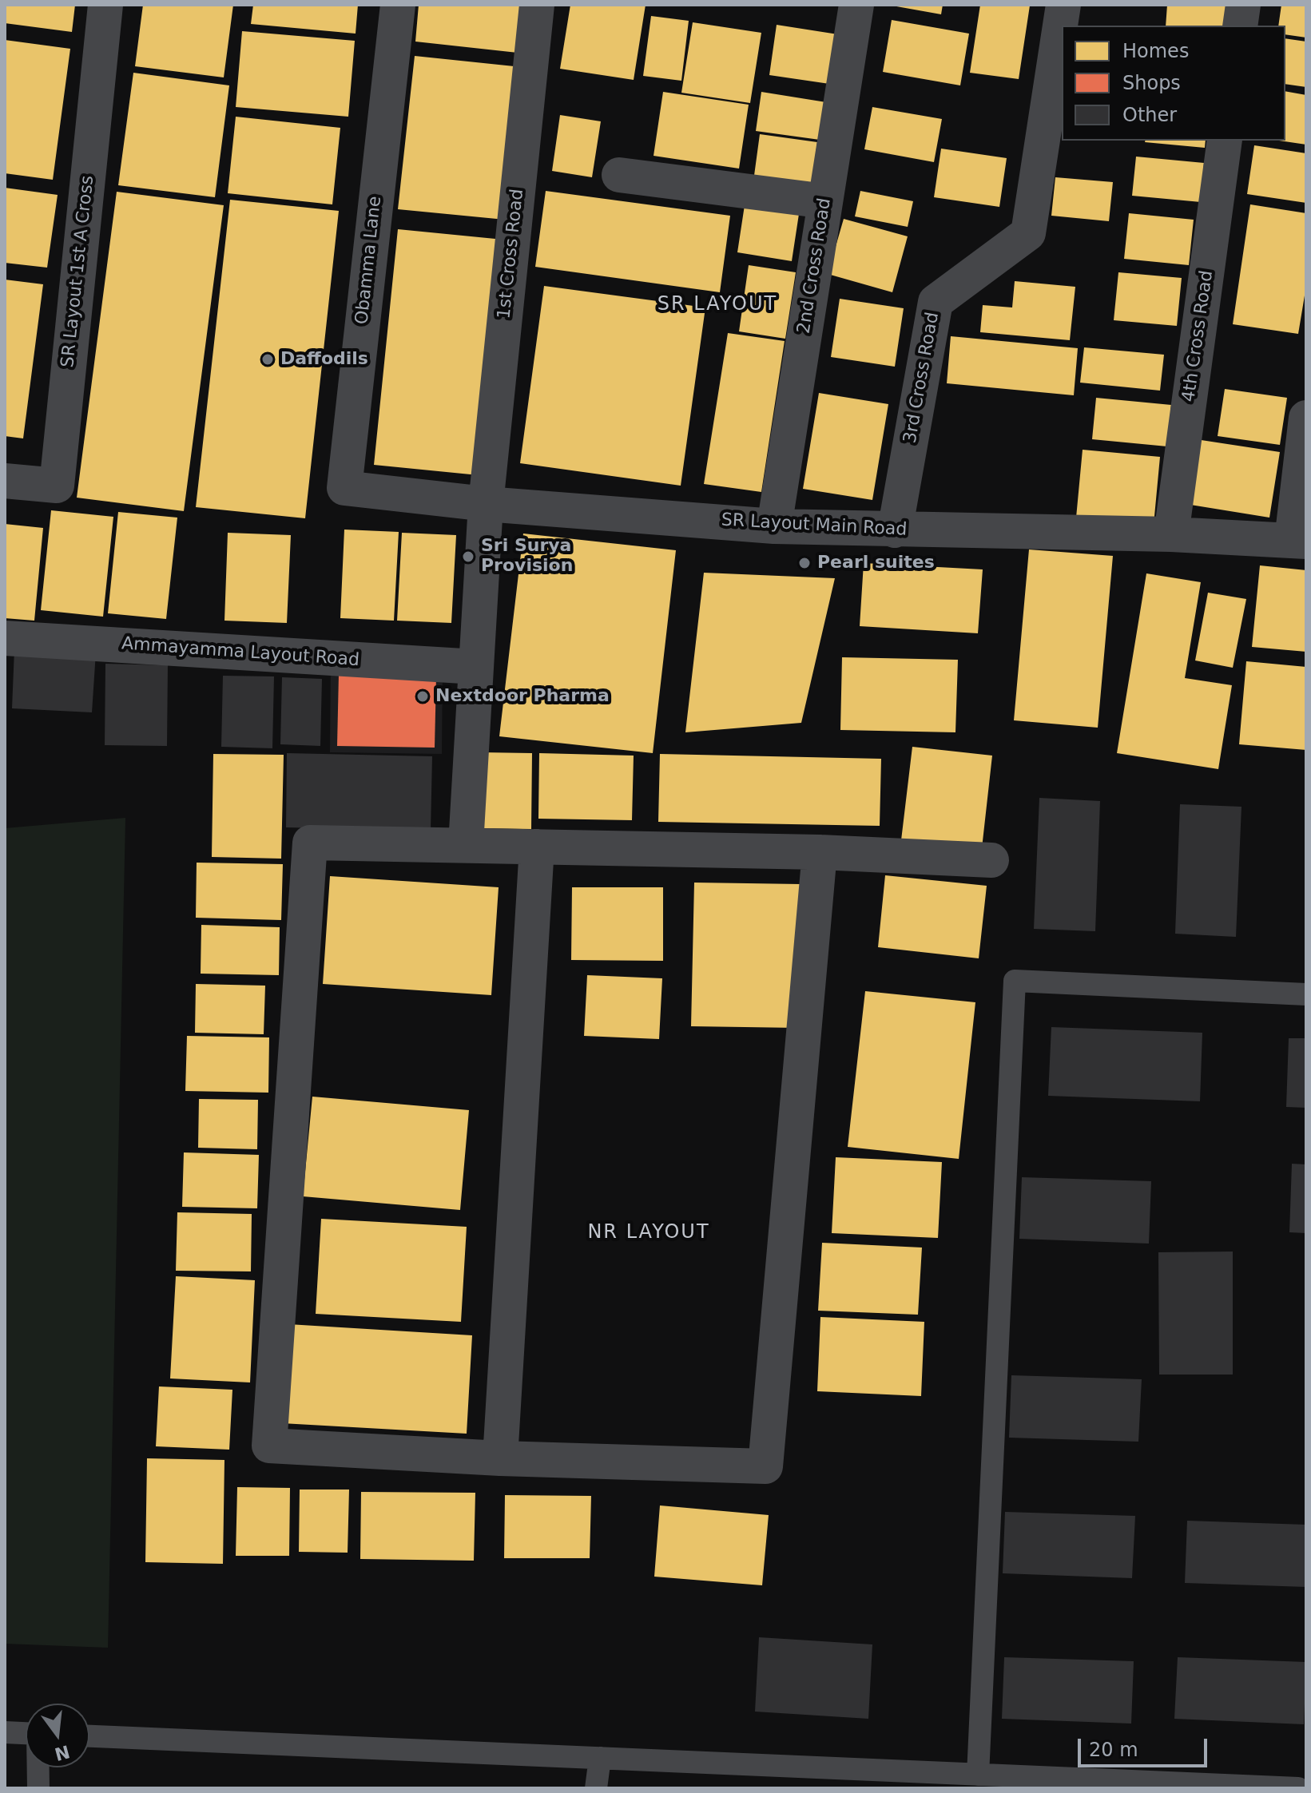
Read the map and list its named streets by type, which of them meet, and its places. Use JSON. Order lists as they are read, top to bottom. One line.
{"streets":{"street":["1st Cross Road","Obamma Lane","2nd Cross Road","SR Layout 1st A Cross","4th Cross Road","3rd Cross Road","SR Layout Main Road","Ammayamma Layout Road"]},"crossings":[["1st Cross Road","Obamma Lane"],["1st Cross Road","SR Layout Main Road"],["Obamma Lane","SR Layout Main Road"],["2nd Cross Road","SR Layout Main Road"],["4th Cross Road","SR Layout Main Road"],["3rd Cross Road","SR Layout Main Road"]],"districts":["SR LAYOUT","NR LAYOUT"],"places":["Daffodils","Sri Surya Provision","Pearl suites","Nextdoor Pharma"],"legend":["Homes","Shops","Other"],"scale_bar":"20 m","north":"bottom"}
